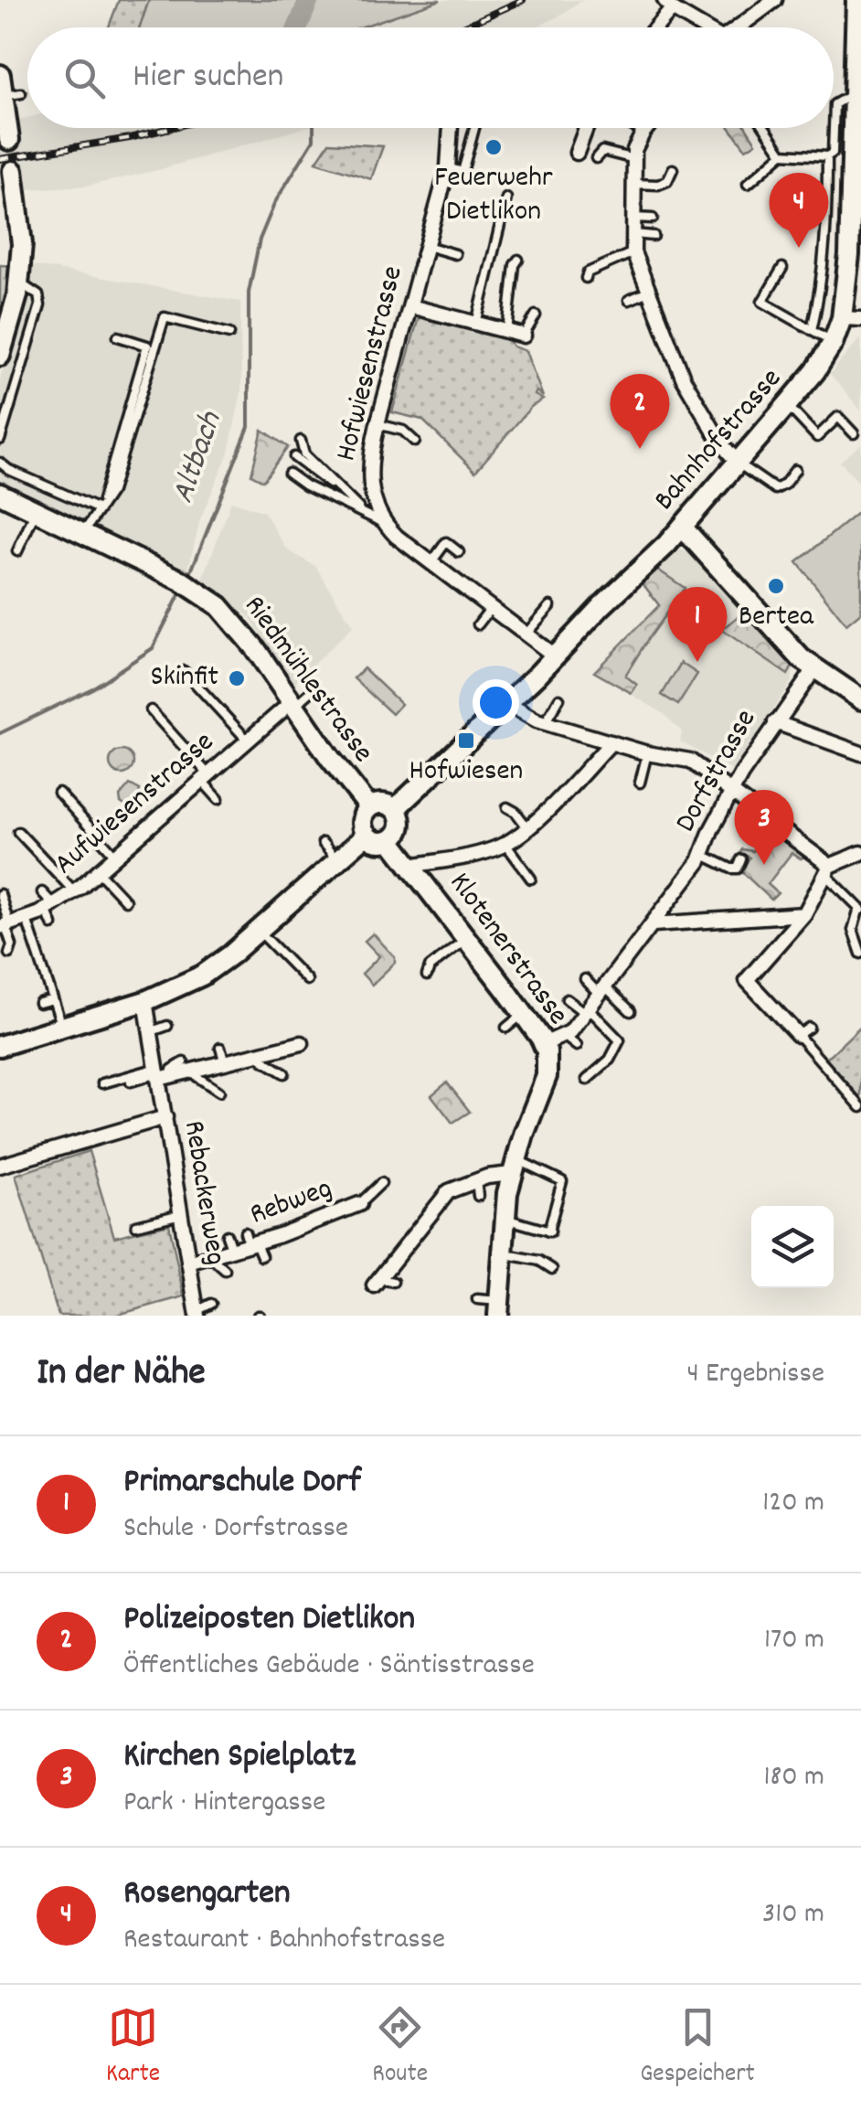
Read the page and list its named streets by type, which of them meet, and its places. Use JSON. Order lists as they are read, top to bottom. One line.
{"streets":{"street":["Hofwiesenstrasse","Bahnhofstrasse","Riedmühlestrasse","Dorfstrasse","Aufwiesenstrasse","Klotenerstrasse","Rebackerweg","Rebweg"]},"crossings":[["Hofwiesenstrasse","Bahnhofstrasse"],["Bahnhofstrasse","Riedmühlestrasse"],["Bahnhofstrasse","Klotenerstrasse"],["Riedmühlestrasse","Aufwiesenstrasse"],["Riedmühlestrasse","Klotenerstrasse"],["Dorfstrasse","Klotenerstrasse"],["Rebackerweg","Rebweg"]],"water":["Altbach"],"places":{"other":["Feuerwehr Dietlikon","Bertea","Skinfit"],"transit":["Hofwiesen"]},"page":{"search":"Hier suchen","pins":["4","2","1","3"],"heading":["In der Nähe","4 Ergebnisse"],"list":[{"mark":"1","name":"Primarschule Dorf","note":"Schule · Dorfstrasse","value":"120 m"},{"mark":"2","name":"Polizeiposten Dietlikon","note":"Öffentliches Gebäude · Säntisstrasse","value":"170 m"},{"mark":"3","name":"Kirchen Spielplatz","note":"Park · Hintergasse","value":"180 m"},{"mark":"4","name":"Rosengarten","note":"Restaurant · Bahnhofstrasse","value":"310 m"}],"nav":["Karte","Route","Gespeichert"]}}
